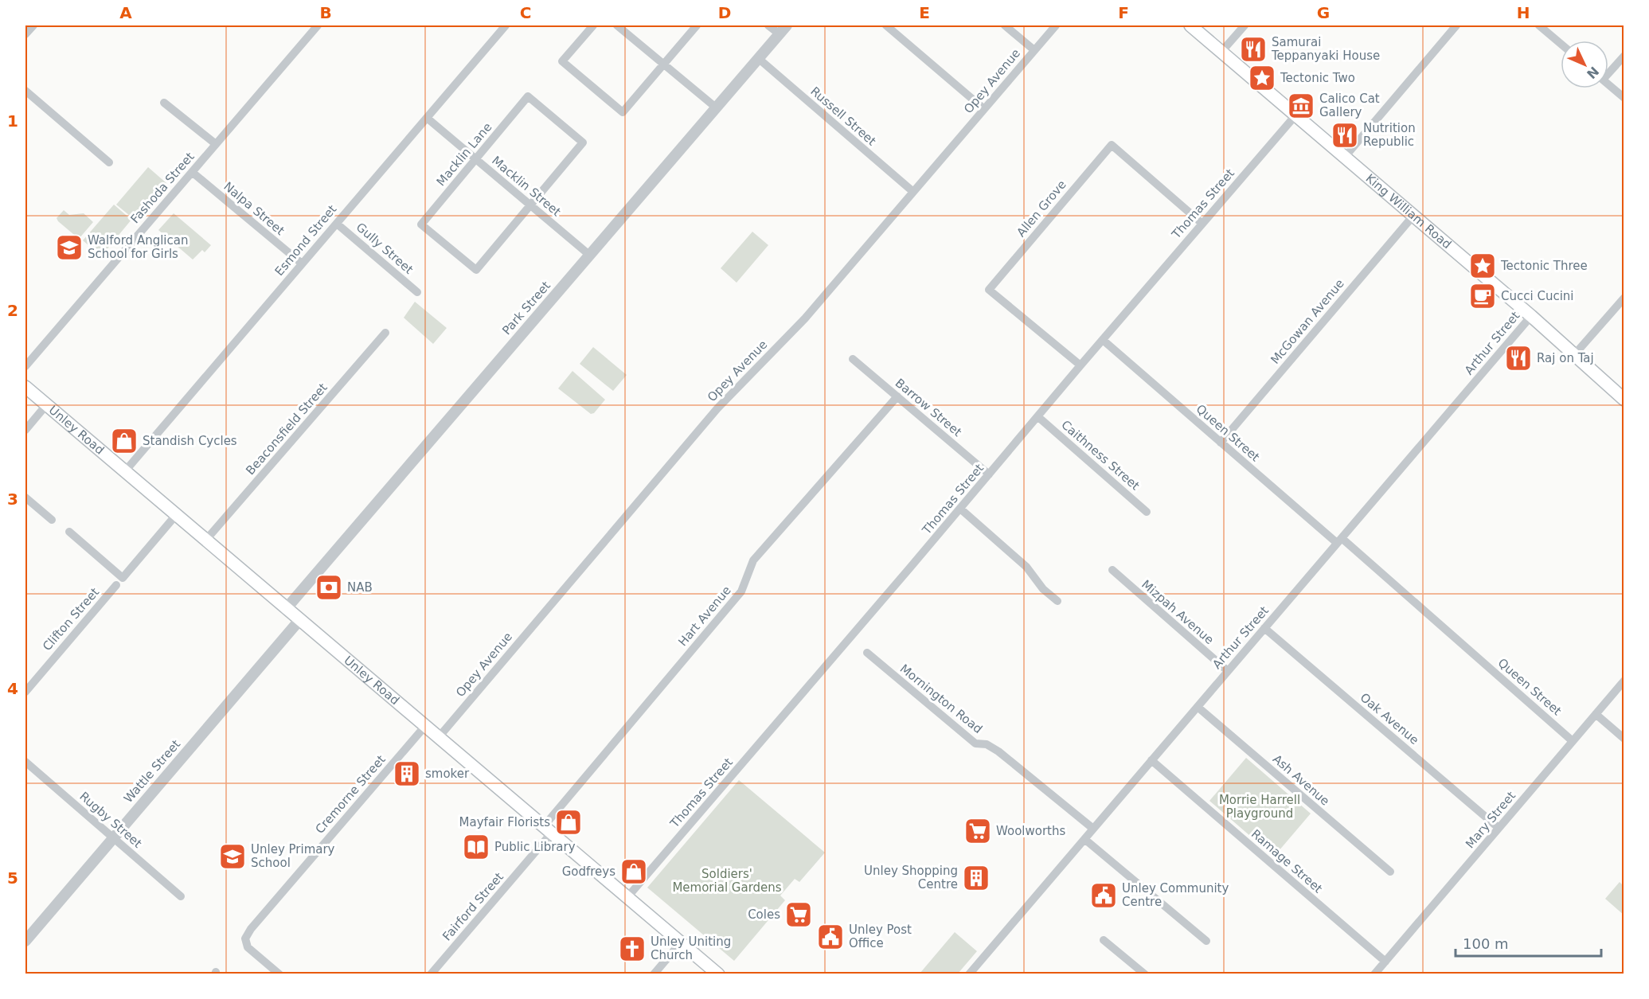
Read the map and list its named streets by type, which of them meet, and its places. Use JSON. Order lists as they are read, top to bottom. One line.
{"streets":{"main road":["King William Road","Unley Road"],"street":["Opey Avenue","Russell Street","Macklin Lane","Macklin Street","Fashoda Street","Thomas Street","Nalpa Street","Allen Grove","Esmond Street","Gully Street","Park Street","McGowan Avenue","Arthur Street","Barrow Street","Beaconsfield Street","Queen Street","Caithness Street","Mizpah Avenue","Hart Avenue","Clifton Street","Mornington Road","Oak Avenue","Wattle Street","Ash Avenue","Cremorne Street","Rugby Street","Mary Street","Ramage Street","Fairford Street"]},"crossings":[["Opey Avenue","Russell Street"],["Opey Avenue","Unley Road"],["Russell Street","Park Street"],["Macklin Lane","Macklin Street"],["Macklin Street","Esmond Street"],["Macklin Street","Park Street"],["Fashoda Street","Nalpa Street"],["Thomas Street","Allen Grove"],["Thomas Street","King William Road"],["Thomas Street","Barrow Street"],["Thomas Street","Unley Road"],["Thomas Street","Queen Street"],["Thomas Street","Caithness Street"],["Nalpa Street","Esmond Street"],["King William Road","McGowan Avenue"],["King William Road","Arthur Street"],["Esmond Street","Gully Street"],["Esmond Street","Unley Road"],["Park Street","Unley Road"],["McGowan Avenue","Queen Street"],["Arthur Street","Queen Street"],["Arthur Street","Mizpah Avenue"],["Arthur Street","Mornington Road"],["Arthur Street","Oak Avenue"],["Arthur Street","Ash Avenue"],["Arthur Street","Ramage Street"],["Barrow Street","Hart Avenue"],["Beaconsfield Street","Unley Road"],["Unley Road","Hart Avenue"],["Unley Road","Wattle Street"],["Unley Road","Cremorne Street"],["Unley Road","Fairford Street"],["Queen Street","Mary Street"],["Hart Avenue","Fairford Street"],["Oak Avenue","Mary Street"],["Wattle Street","Rugby Street"],["Mary Street","Ramage Street"]],"parks":["Morrie Harrell Playground","Soldiers' Memorial Gardens"],"places":{"restaurant":["Samurai Teppanyaki House","Nutrition Republic","Raj on Taj"],"place":["Tectonic Two","Tectonic Three"],"museum":["Calico Cat Gallery"],"school or university":["Walford Anglican School for Girls","Unley Primary School"],"cafe":["Cucci Cucini"],"shop":["Standish Cycles","Mayfair Florists","Godfreys"],"bank":["NAB"],"building":["smoker","Unley Shopping Centre"],"supermarket":["Woolworths","Coles"],"library":["Public Library"],"public building":["Unley Community Centre","Unley Post Office"],"church":["Unley Uniting Church"]},"scale_bar":"100 m","north":"bottom right","grid":{"columns":["A","B","C","D","E","F","G","H"],"rows":["1","2","3","4","5"]}}
